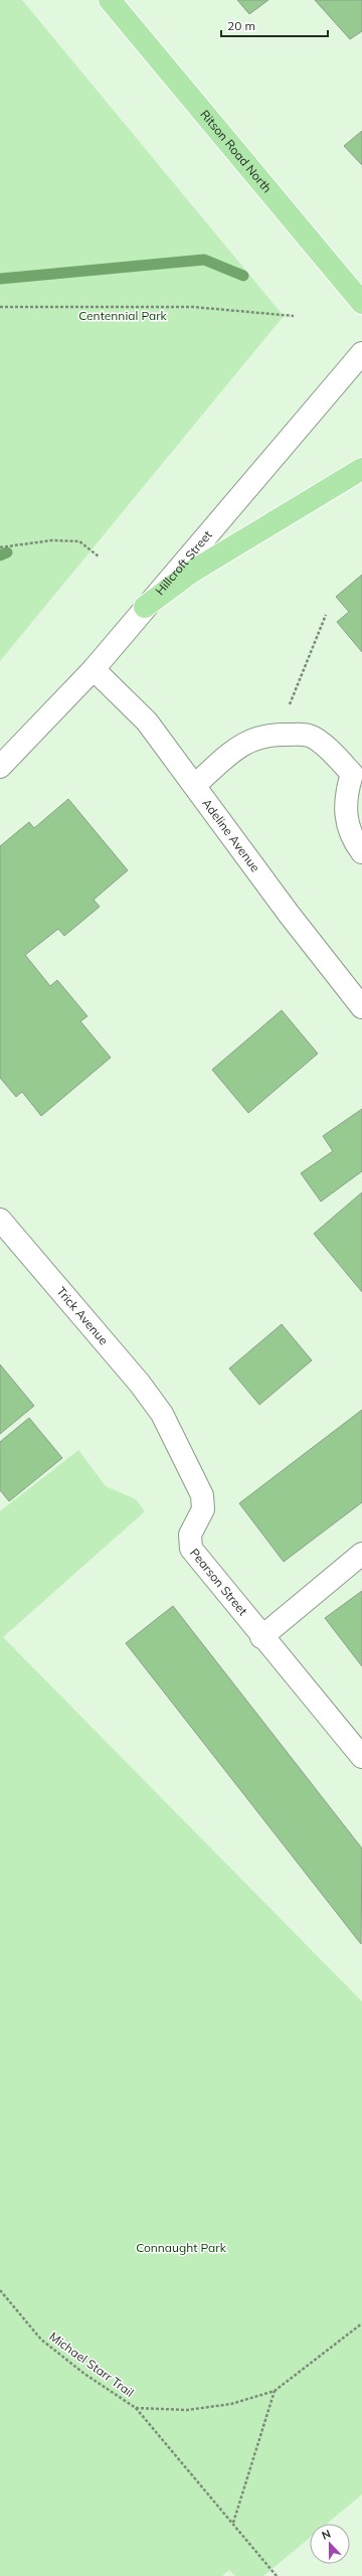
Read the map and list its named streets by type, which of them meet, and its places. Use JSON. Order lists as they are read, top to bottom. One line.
{"streets":{"main road":["Ritson Road North"],"street":["Hillcroft Street","Adeline Avenue","Trick Avenue","Pearson Street"],"path":["Michael Starr Trail"]},"crossings":[["Hillcroft Street","Adeline Avenue"],["Trick Avenue","Pearson Street"]],"parks":["Centennial Park","Connaught Park"],"scale_bar":"20 m","north":"top"}
